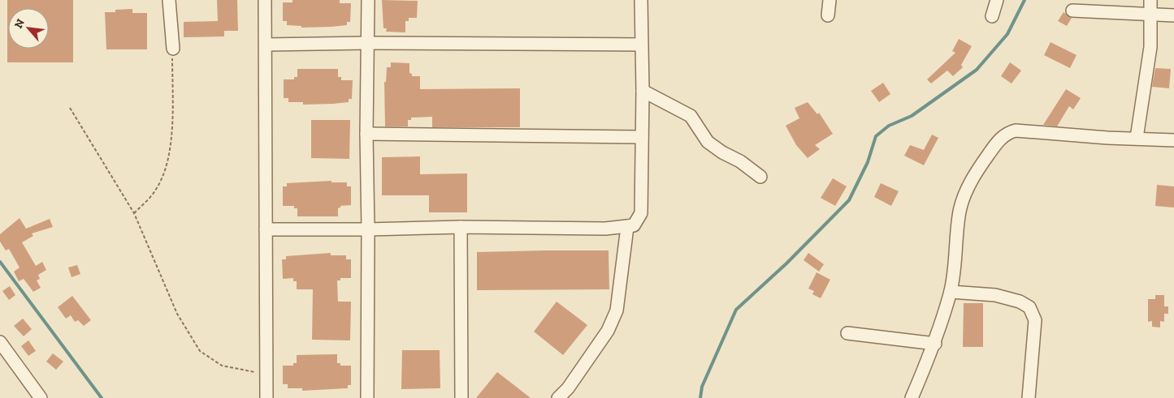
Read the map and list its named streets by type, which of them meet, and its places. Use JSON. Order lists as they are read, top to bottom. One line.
{"north":"top left"}
